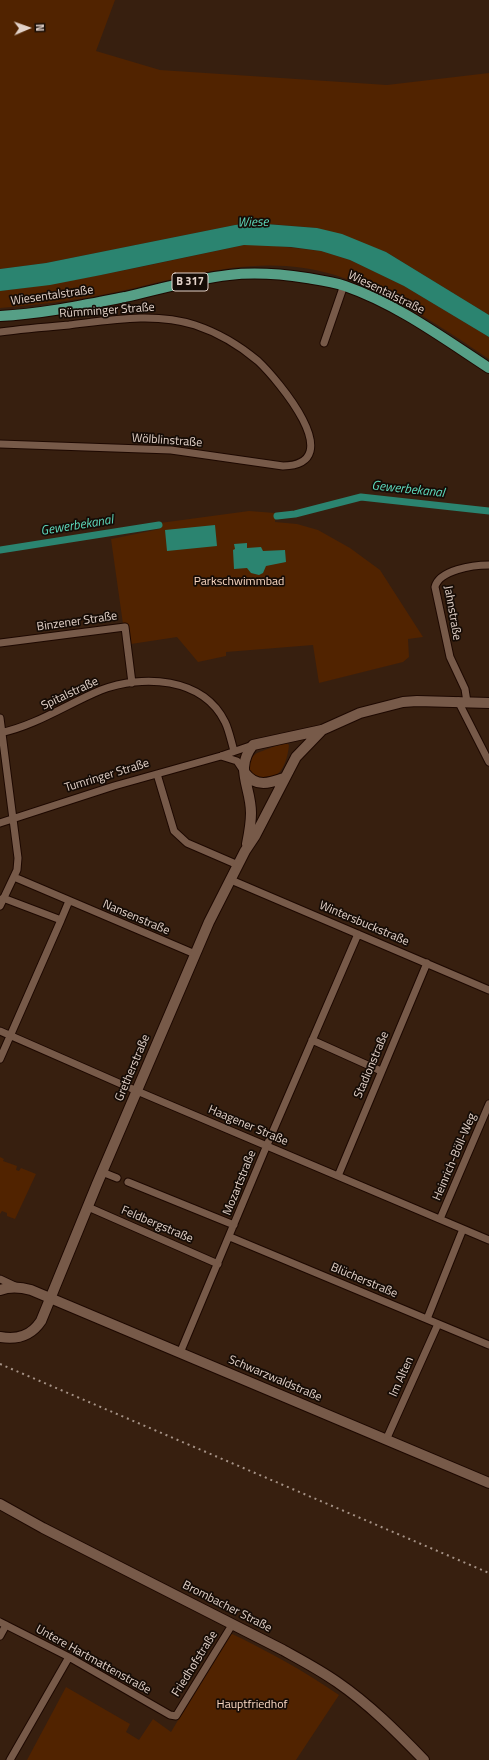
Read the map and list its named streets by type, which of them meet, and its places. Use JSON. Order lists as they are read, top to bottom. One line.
{"streets":{"main road":["B 317","Wiesentalstraße","Tumringer Straße","Gretherstraße","Schwarzwaldstraße","Brombacher Straße"],"street":["Rümminger Straße","Wölblinstraße","Jahnstraße","Binzener Straße","Spitalstraße","Nansenstraße","Wintersbuckstraße","Stadionstraße","Haagener Straße","Heinrich-Böll-Weg","Mozartstraße","Feldbergstraße","Blücherstraße","Im Alten","Untere Hartmattenstraße","Friedhofstraße"]},"crossings":[["Rümminger Straße","Wölblinstraße"],["Jahnstraße","Tumringer Straße"],["Binzener Straße","Spitalstraße"],["Spitalstraße","Tumringer Straße"],["Tumringer Straße","Gretherstraße"],["Nansenstraße","Gretherstraße"],["Wintersbuckstraße","Stadionstraße"],["Wintersbuckstraße","Gretherstraße"],["Wintersbuckstraße","Mozartstraße"],["Stadionstraße","Haagener Straße"],["Gretherstraße","Haagener Straße"],["Gretherstraße","Feldbergstraße"],["Gretherstraße","Schwarzwaldstraße"],["Haagener Straße","Heinrich-Böll-Weg"],["Haagener Straße","Mozartstraße"],["Mozartstraße","Feldbergstraße"],["Mozartstraße","Blücherstraße"],["Mozartstraße","Schwarzwaldstraße"],["Blücherstraße","Im Alten"],["Im Alten","Schwarzwaldstraße"],["Brombacher Straße","Friedhofstraße"],["Untere Hartmattenstraße","Friedhofstraße"]],"water":["Wiese","Gewerbekanal"],"parks":["Parkschwimmbad","Hauptfriedhof"],"north":"right"}
